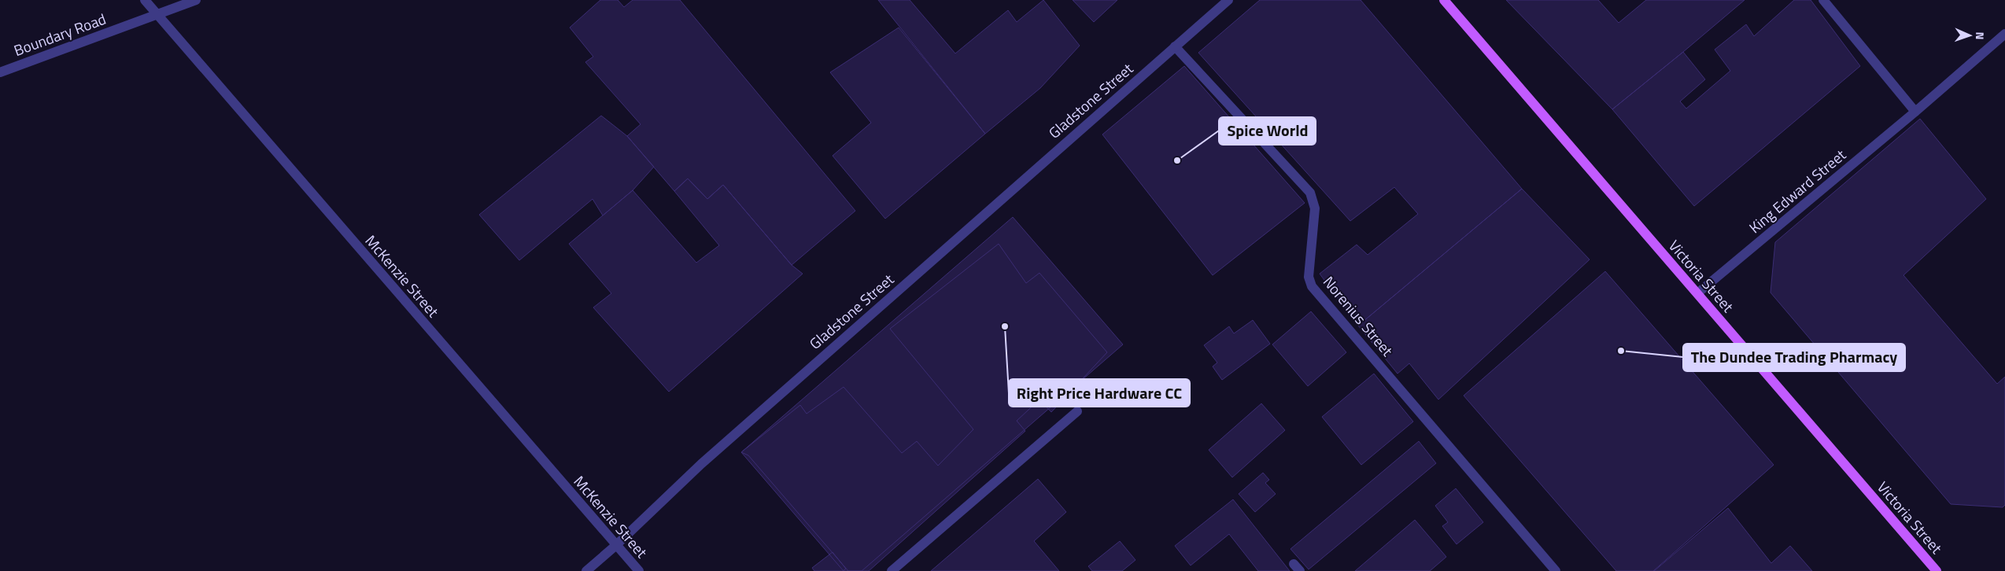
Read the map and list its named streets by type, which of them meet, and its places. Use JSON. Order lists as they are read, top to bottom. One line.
{"streets":{"main road":["Victoria Street"],"street":["Boundary Road","Gladstone Street","King Edward Street","McKenzie Street","Norenius Street"]},"crossings":[["Boundary Road","McKenzie Street"],["Gladstone Street","McKenzie Street"],["Gladstone Street","Norenius Street"],["King Edward Street","Victoria Street"]],"places":["Spice World","Right Price Hardware CC","The Dundee Trading Pharmacy"],"north":"right"}
